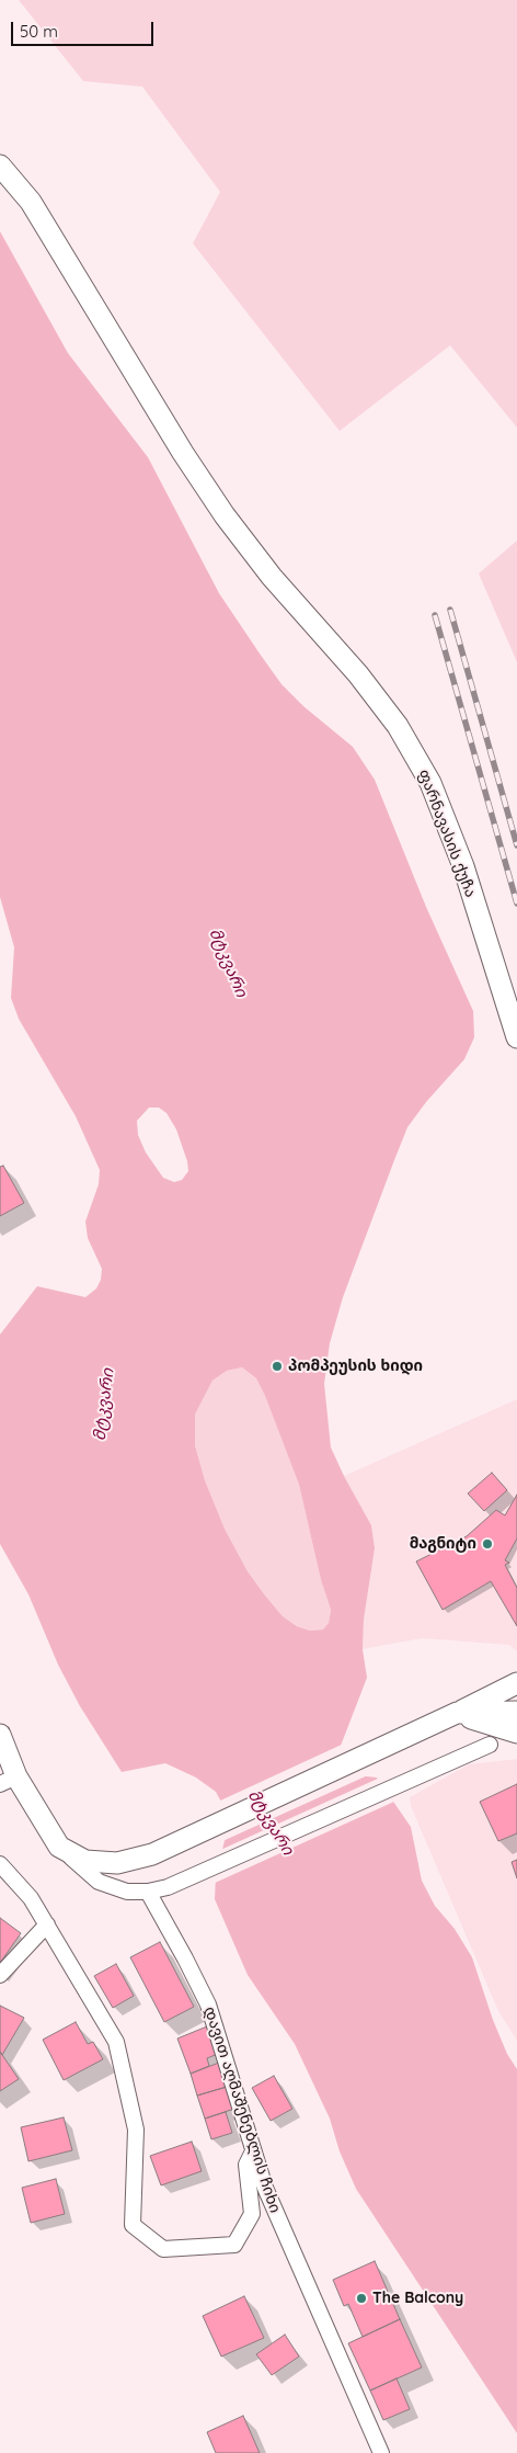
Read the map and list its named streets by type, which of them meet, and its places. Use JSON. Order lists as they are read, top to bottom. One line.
{"streets":{"main road":["ფარნავასის ქუჩა"],"street":["დავით აღმაშენებლის ჩიხი"]},"water":["მტკვარი"],"places":["პომპეუსის ხიდი","მაგნიტი","The Balcony"],"scale_bar":"50 m"}
